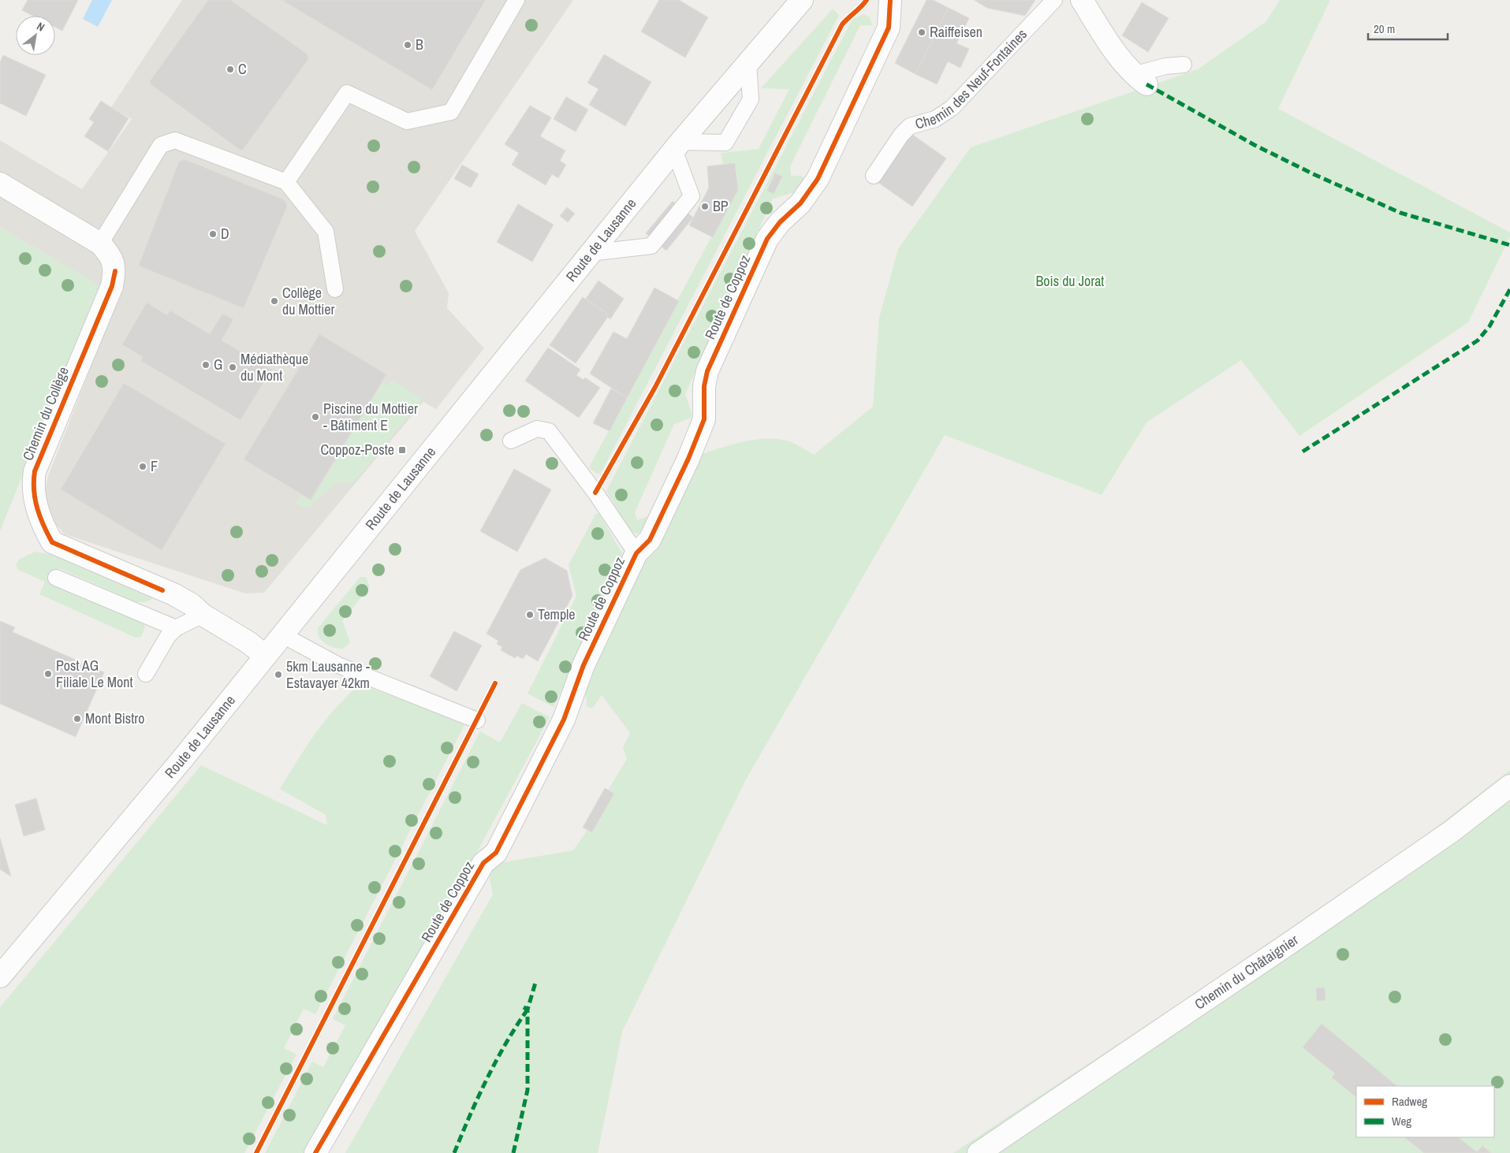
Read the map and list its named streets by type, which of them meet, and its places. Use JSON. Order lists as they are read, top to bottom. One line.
{"streets":{"street":["Route de Lausanne","Route de Coppoz","Chemin du Collège","Chemin du Châtaignier"],"lane":["Chemin des Neuf-Fontaines"]},"crossings":[["Route de Lausanne","Chemin du Collège"]],"parks":["Bois du Jorat"],"places":{"other":["Raiffeisen","B","C","BP","D","Collège du Mottier","G","Médiathèque du Mont","Piscine du Mottier - Bâtiment E","F","Temple","Post AG Filiale Le Mont","5km Lausanne - Estavayer 42km","Mont Bistro"],"transit":["Coppoz-Poste"]},"legend":["Radweg","Weg"],"scale_bar":"20 m","north":"top right"}
